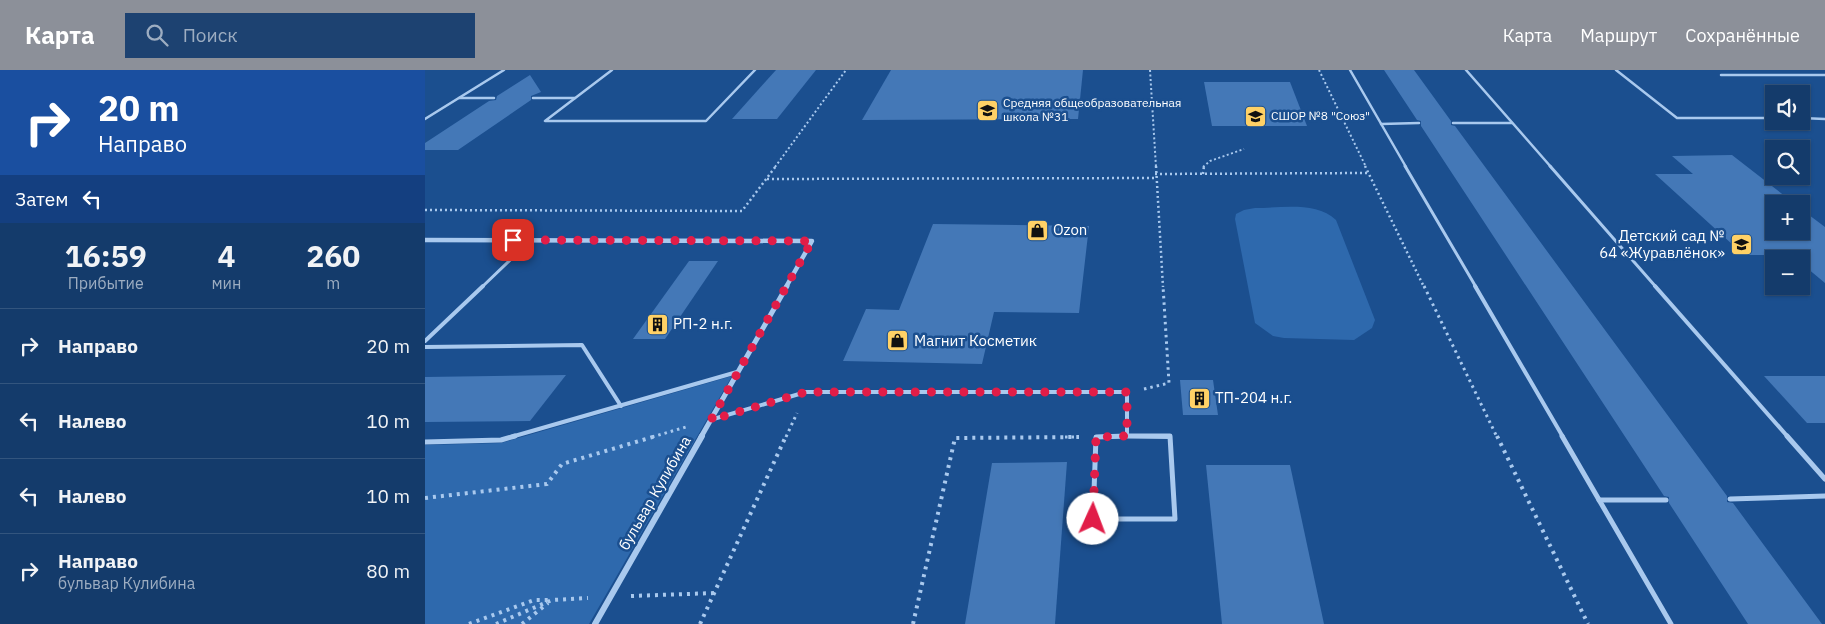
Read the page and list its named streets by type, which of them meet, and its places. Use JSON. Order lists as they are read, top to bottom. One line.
{"streets":{"street":["бульвар Кулибина"]},"places":{"school or university":["Средняя общеобразовательная школа №31","СШОР №8 \"Союз\"","Детский сад № 64 «Журавлёнок»"],"shop":["Ozon","Магнит Косметик"],"building":["РП-2 н.г.","ТП-204 н.г."]},"page":{"header":"Карта","search":"Поиск","nav":["Карта","Маршрут","Сохранённые"],"turn":["20 m","Направо"],"map_buttons":["+","−"],"then":"Затем","eta":["16:59","Прибытие","4","мин","260","m"],"list":[{"name":"Направо","value":"20 m"},{"name":"Налево","value":"10 m"},{"name":"Налево","value":"10 m"},{"name":"Направо","note":"бульвар Кулибина","value":"80 m"}]}}
